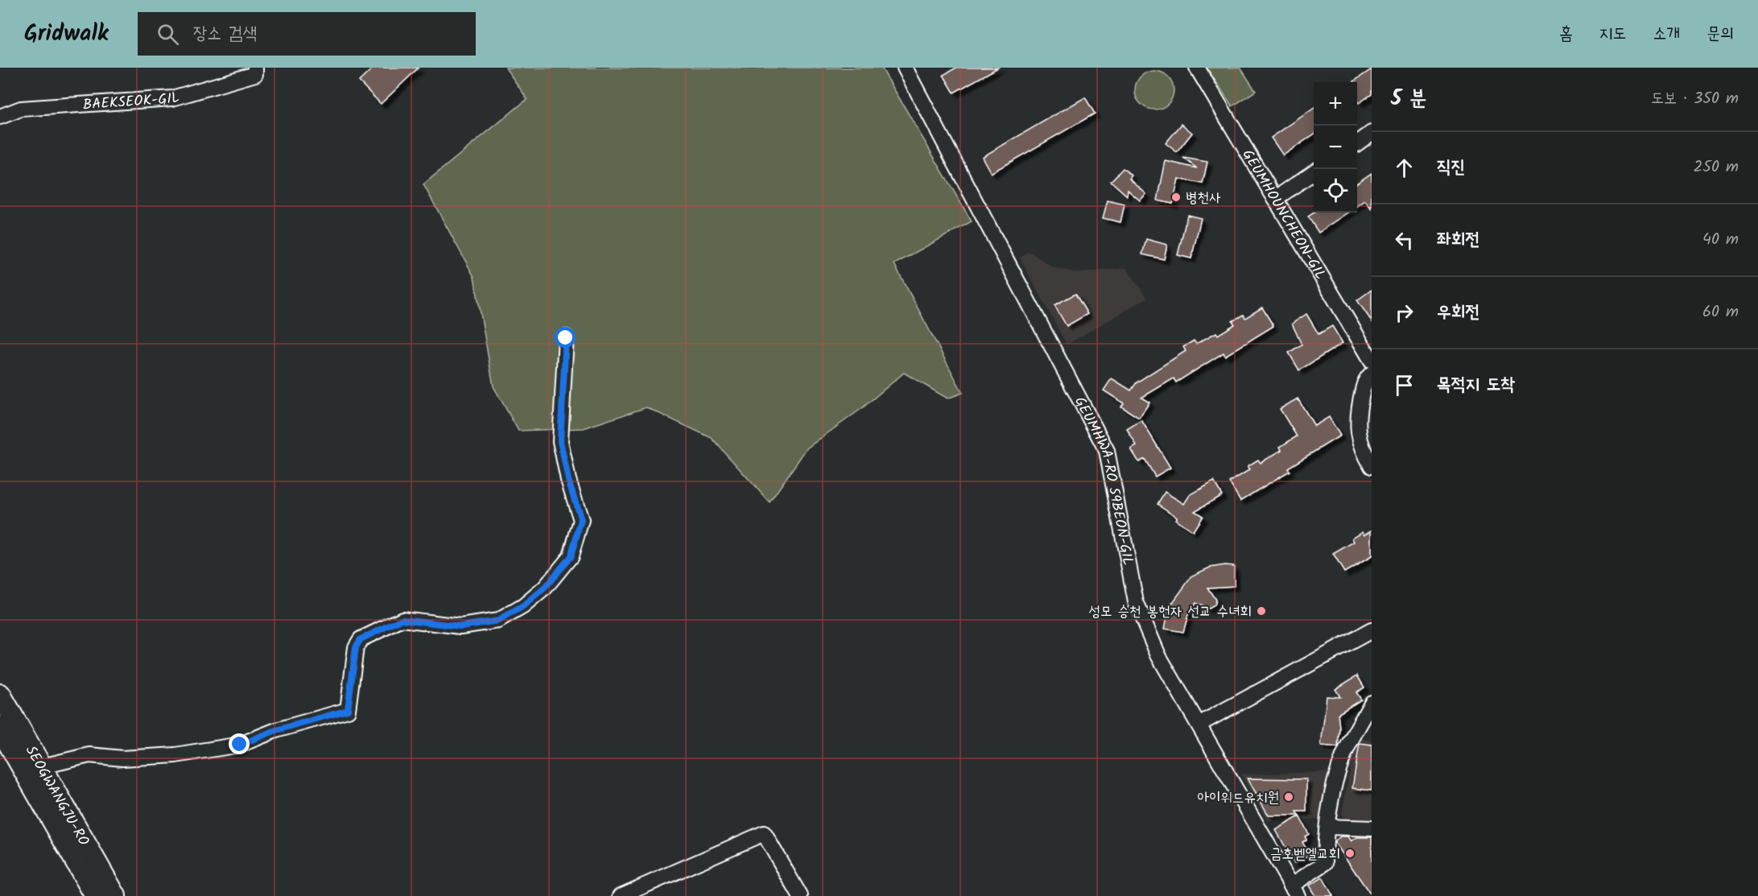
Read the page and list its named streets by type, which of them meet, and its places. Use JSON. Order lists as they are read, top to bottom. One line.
{"streets":{"street":["BAEKSEOK-GIL","GEUMHOUNCHEON-GIL","GEUMHWA-RO 59BEON-GIL","SEOGWANGJU-RO"]},"places":["병천사","성모 승천 봉헌자 선교 수녀회","아이위드유치원","금호벧엘교회"],"page":{"header":"Gridwalk","search":"장소 검색","nav":["홈","지도","소개","문의"],"heading":["5 분","도보 · 350 m"],"map_buttons":["+","−"],"list":[["직진","250 m"],["좌회전","40 m"],["우회전","60 m"],"목적지 도착"]}}
